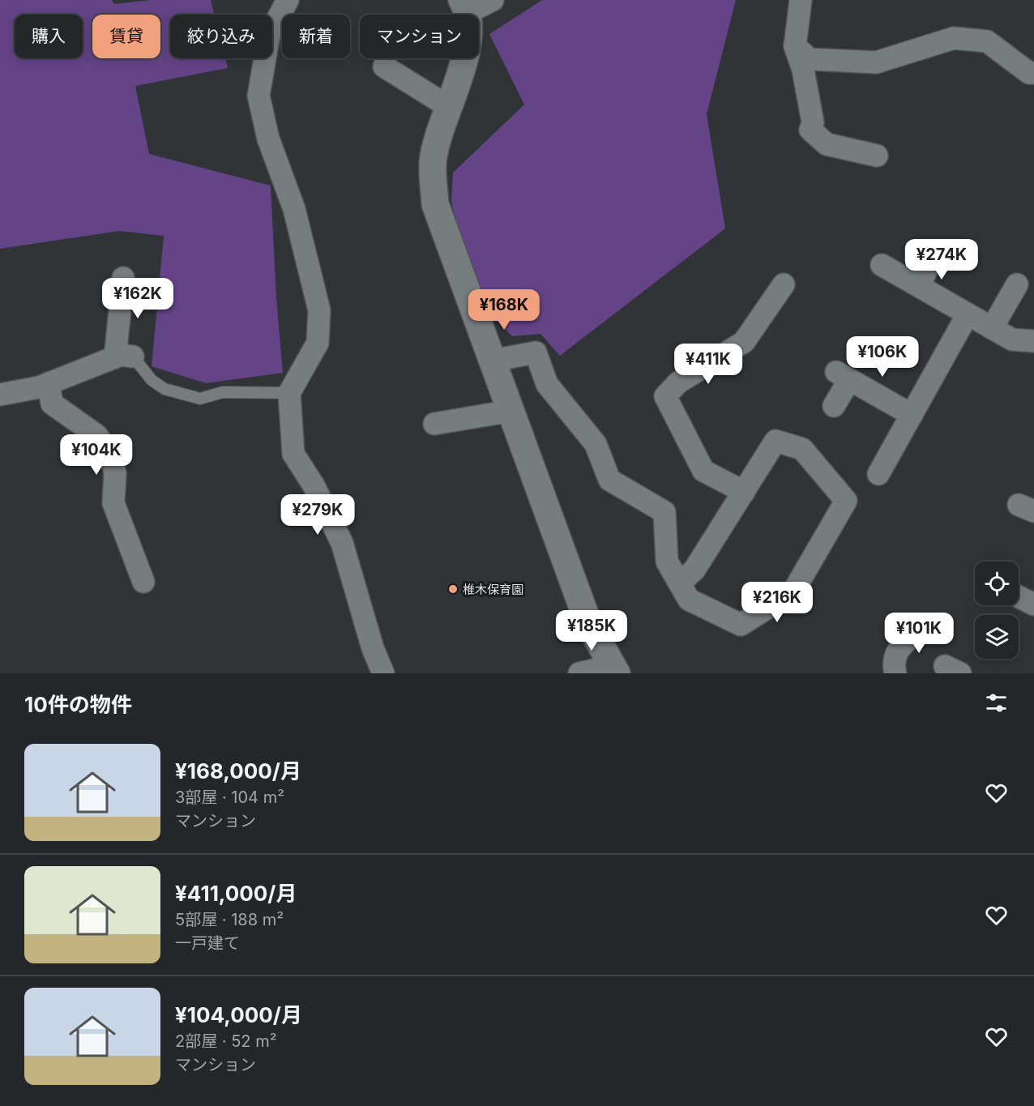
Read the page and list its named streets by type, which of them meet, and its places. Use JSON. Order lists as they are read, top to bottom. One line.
{"places":["椎木保育園"],"page":{"chip":["購入","賃貸","絞り込み","新着","マンション"],"price":["¥274K","¥162K","¥168K","¥106K","¥411K","¥104K","¥279K","¥216K","¥185K","¥101K"],"heading":"10件の物件","list":[{"name":"¥168,000/月","note":"3部屋 · 104 m² · マンション"},{"name":"¥411,000/月","note":"5部屋 · 188 m² · 一戸建て"},{"name":"¥104,000/月","note":"2部屋 · 52 m² · マンション"}]}}
